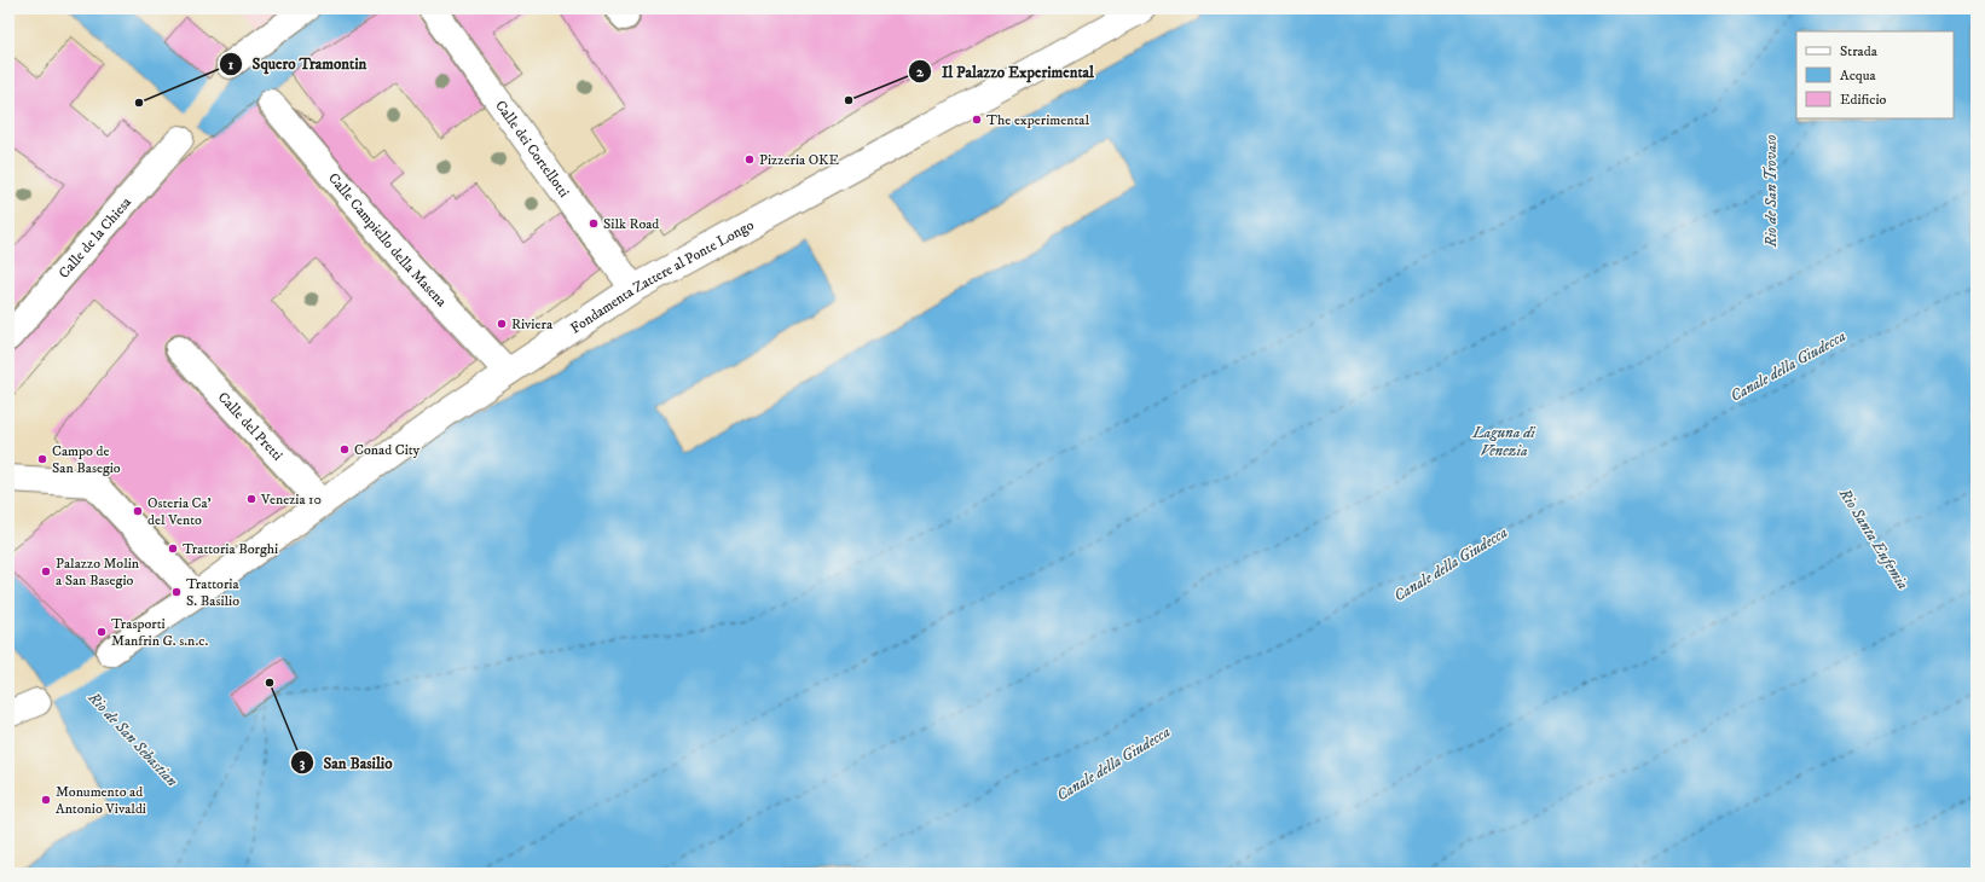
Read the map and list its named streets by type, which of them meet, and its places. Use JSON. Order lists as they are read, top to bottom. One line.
{"streets":{"street":["Calle dei Cortellotti","Calle de la Chiesa","Calle Campiello della Masena","Fondamenta Zattere al Ponte Longo","Calle del Pretti"]},"crossings":[["Calle dei Cortellotti","Fondamenta Zattere al Ponte Longo"],["Calle Campiello della Masena","Fondamenta Zattere al Ponte Longo"],["Fondamenta Zattere al Ponte Longo","Calle del Pretti"]],"water":["Rio de San Trovaso","Canale della Giudecca","Laguna di Venezia","Rio Santa Eufemia","Rio de San Sebastian"],"places":["Il Palazzo Experimental","Squero Tramontin","The experimental","Pizzeria OKE","Silk Road","Riviera","Conad City","Campo de San Basegio","Venezia 10","Osteria Ca' del Vento","Trattoria Borghi","Palazzo Molin a San Basegio","Trattoria S. Basilio","Trasporti Manfrin G. s.n.c.","San Basilio","Monumento ad Antonio Vivaldi"],"legend":["Strada","Acqua","Edificio"]}
